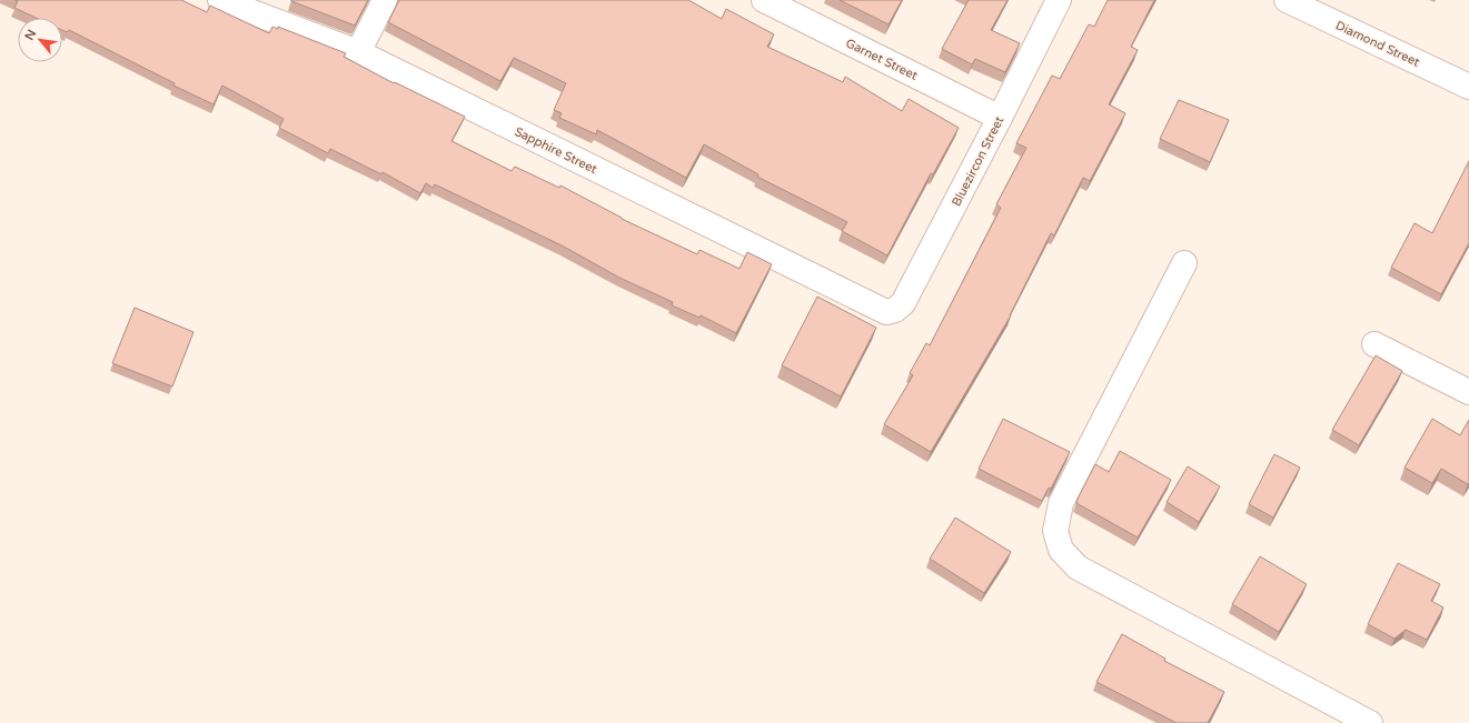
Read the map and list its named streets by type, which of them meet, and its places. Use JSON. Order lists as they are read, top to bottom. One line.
{"streets":{"street":["Diamond Street","Garnet Street","Sapphire Street","Bluezircon Street"]},"crossings":[["Garnet Street","Bluezircon Street"],["Sapphire Street","Bluezircon Street"]],"north":"top left"}
